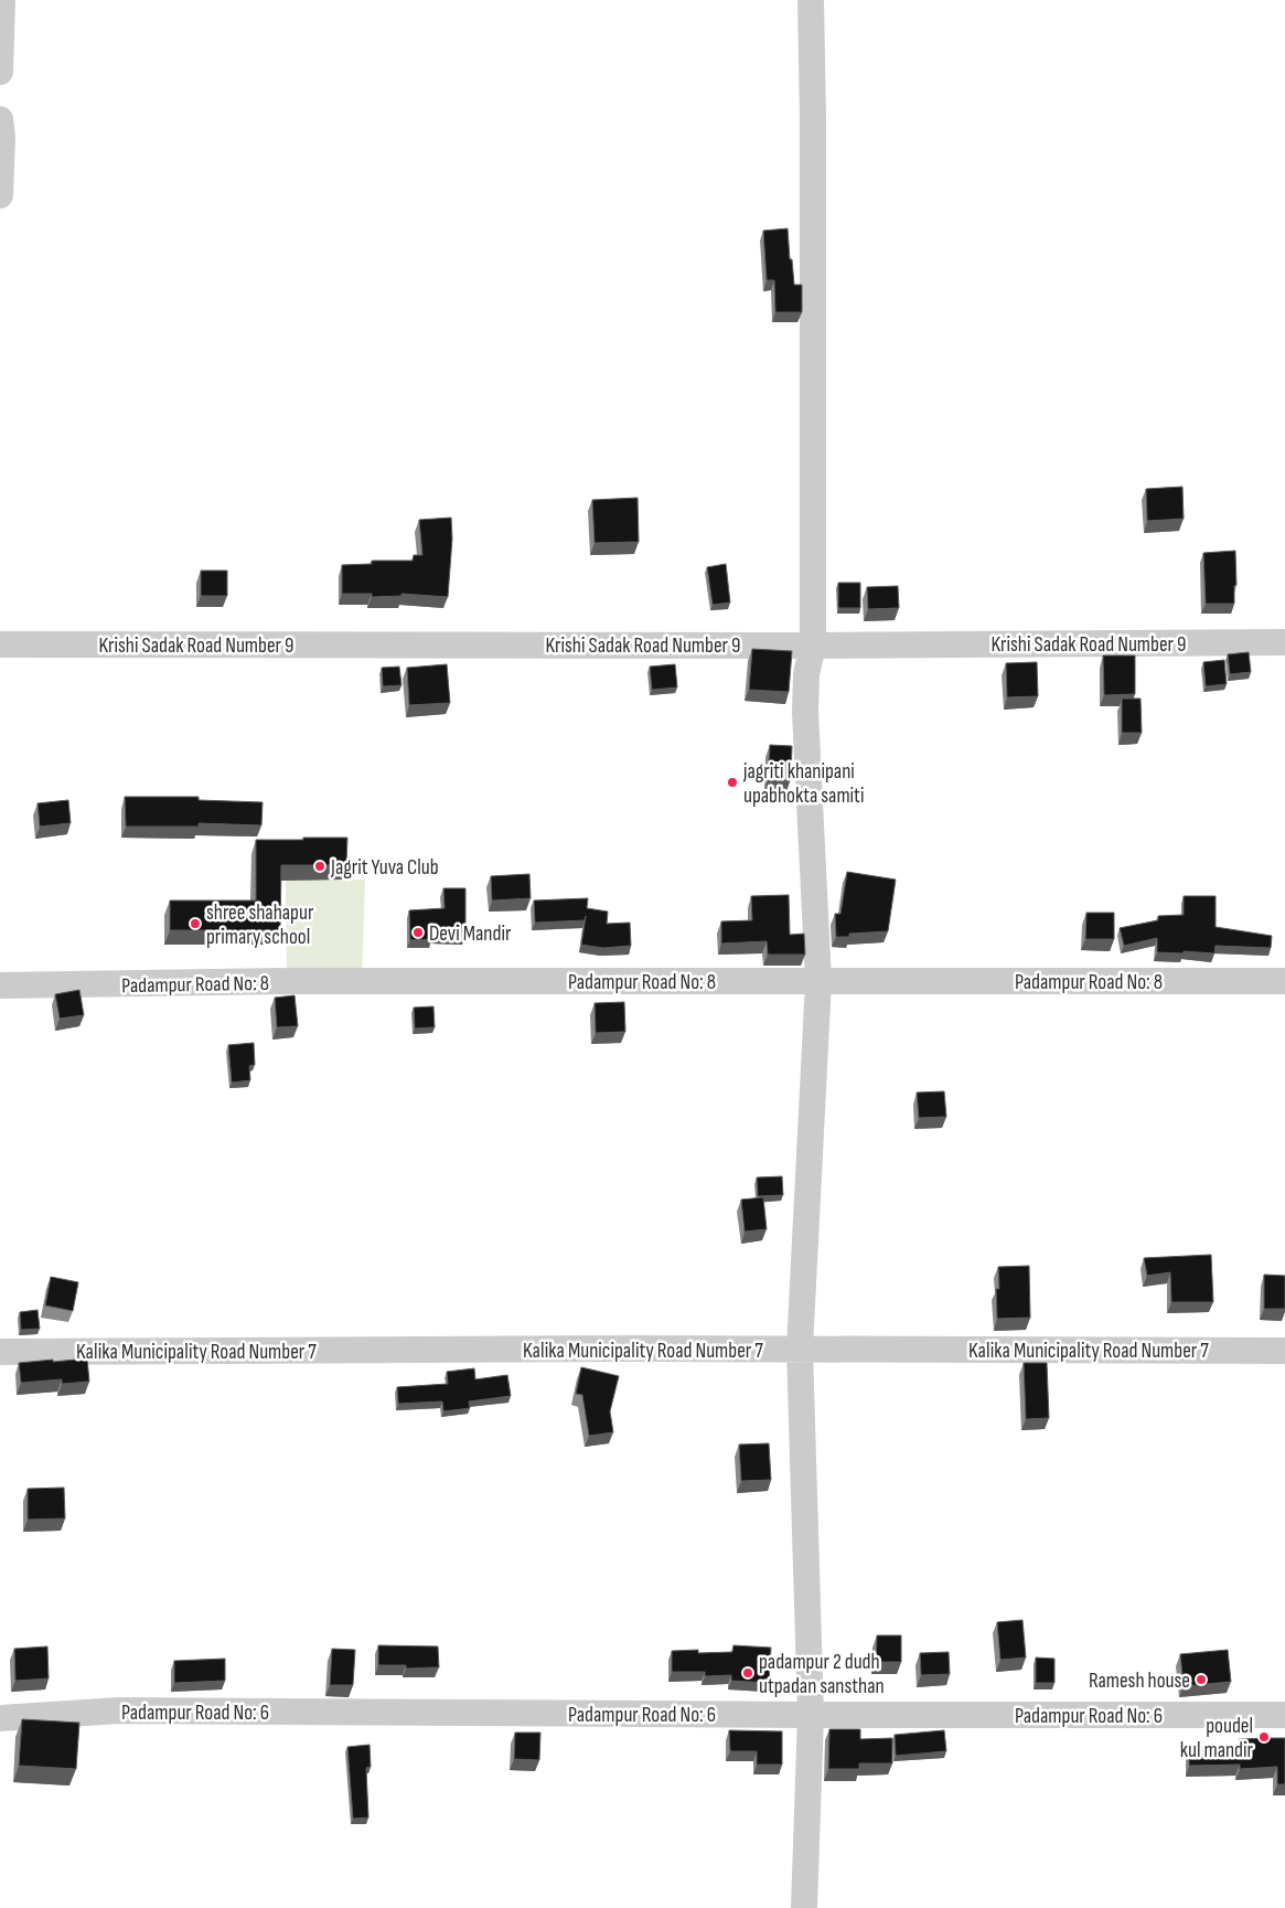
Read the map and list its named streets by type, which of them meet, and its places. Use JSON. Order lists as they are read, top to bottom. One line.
{"streets":{"street":["Krishi Sadak Road Number 9","Padampur Road No: 8","Kalika Municipality Road Number 7","Padampur Road No: 6"]},"places":["jagriti khanipani upabhokta samiti","Jagrit Yuva Club","shree shahapur primary school","Devi Mandir","padampur 2 dudh utpadan sansthan","Ramesh house","poudel kul mandir"]}
